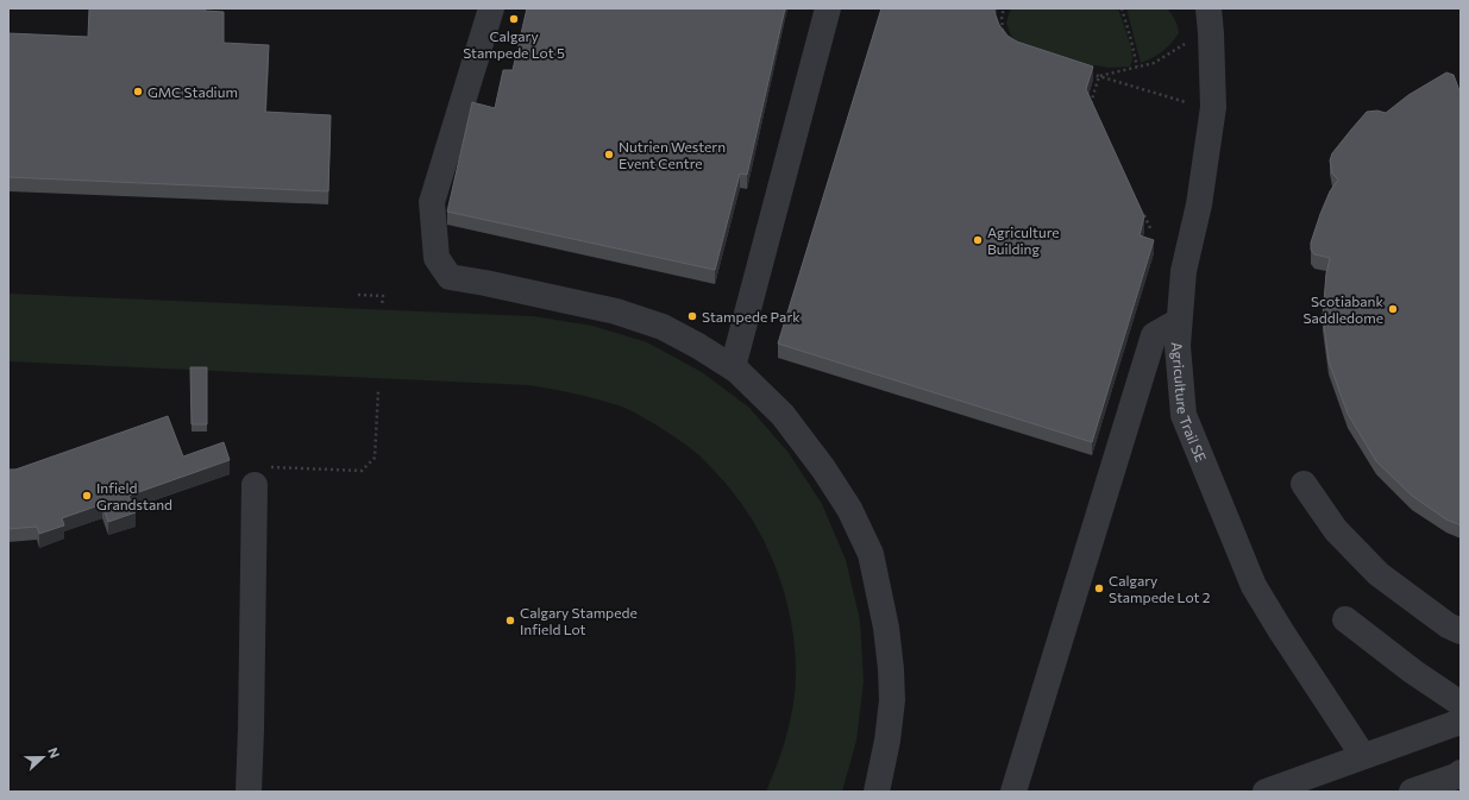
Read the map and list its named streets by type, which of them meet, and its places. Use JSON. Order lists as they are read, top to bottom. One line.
{"streets":{"lane":["Agriculture Trail SE"]},"places":["Calgary Stampede Lot 5","GMC Stadium","Nutrien Western Event Centre","Agriculture Building","Scotiabank Saddledome","Stampede Park","Infield Grandstand","Calgary Stampede Lot 2","Calgary Stampede Infield Lot"],"north":"right"}
